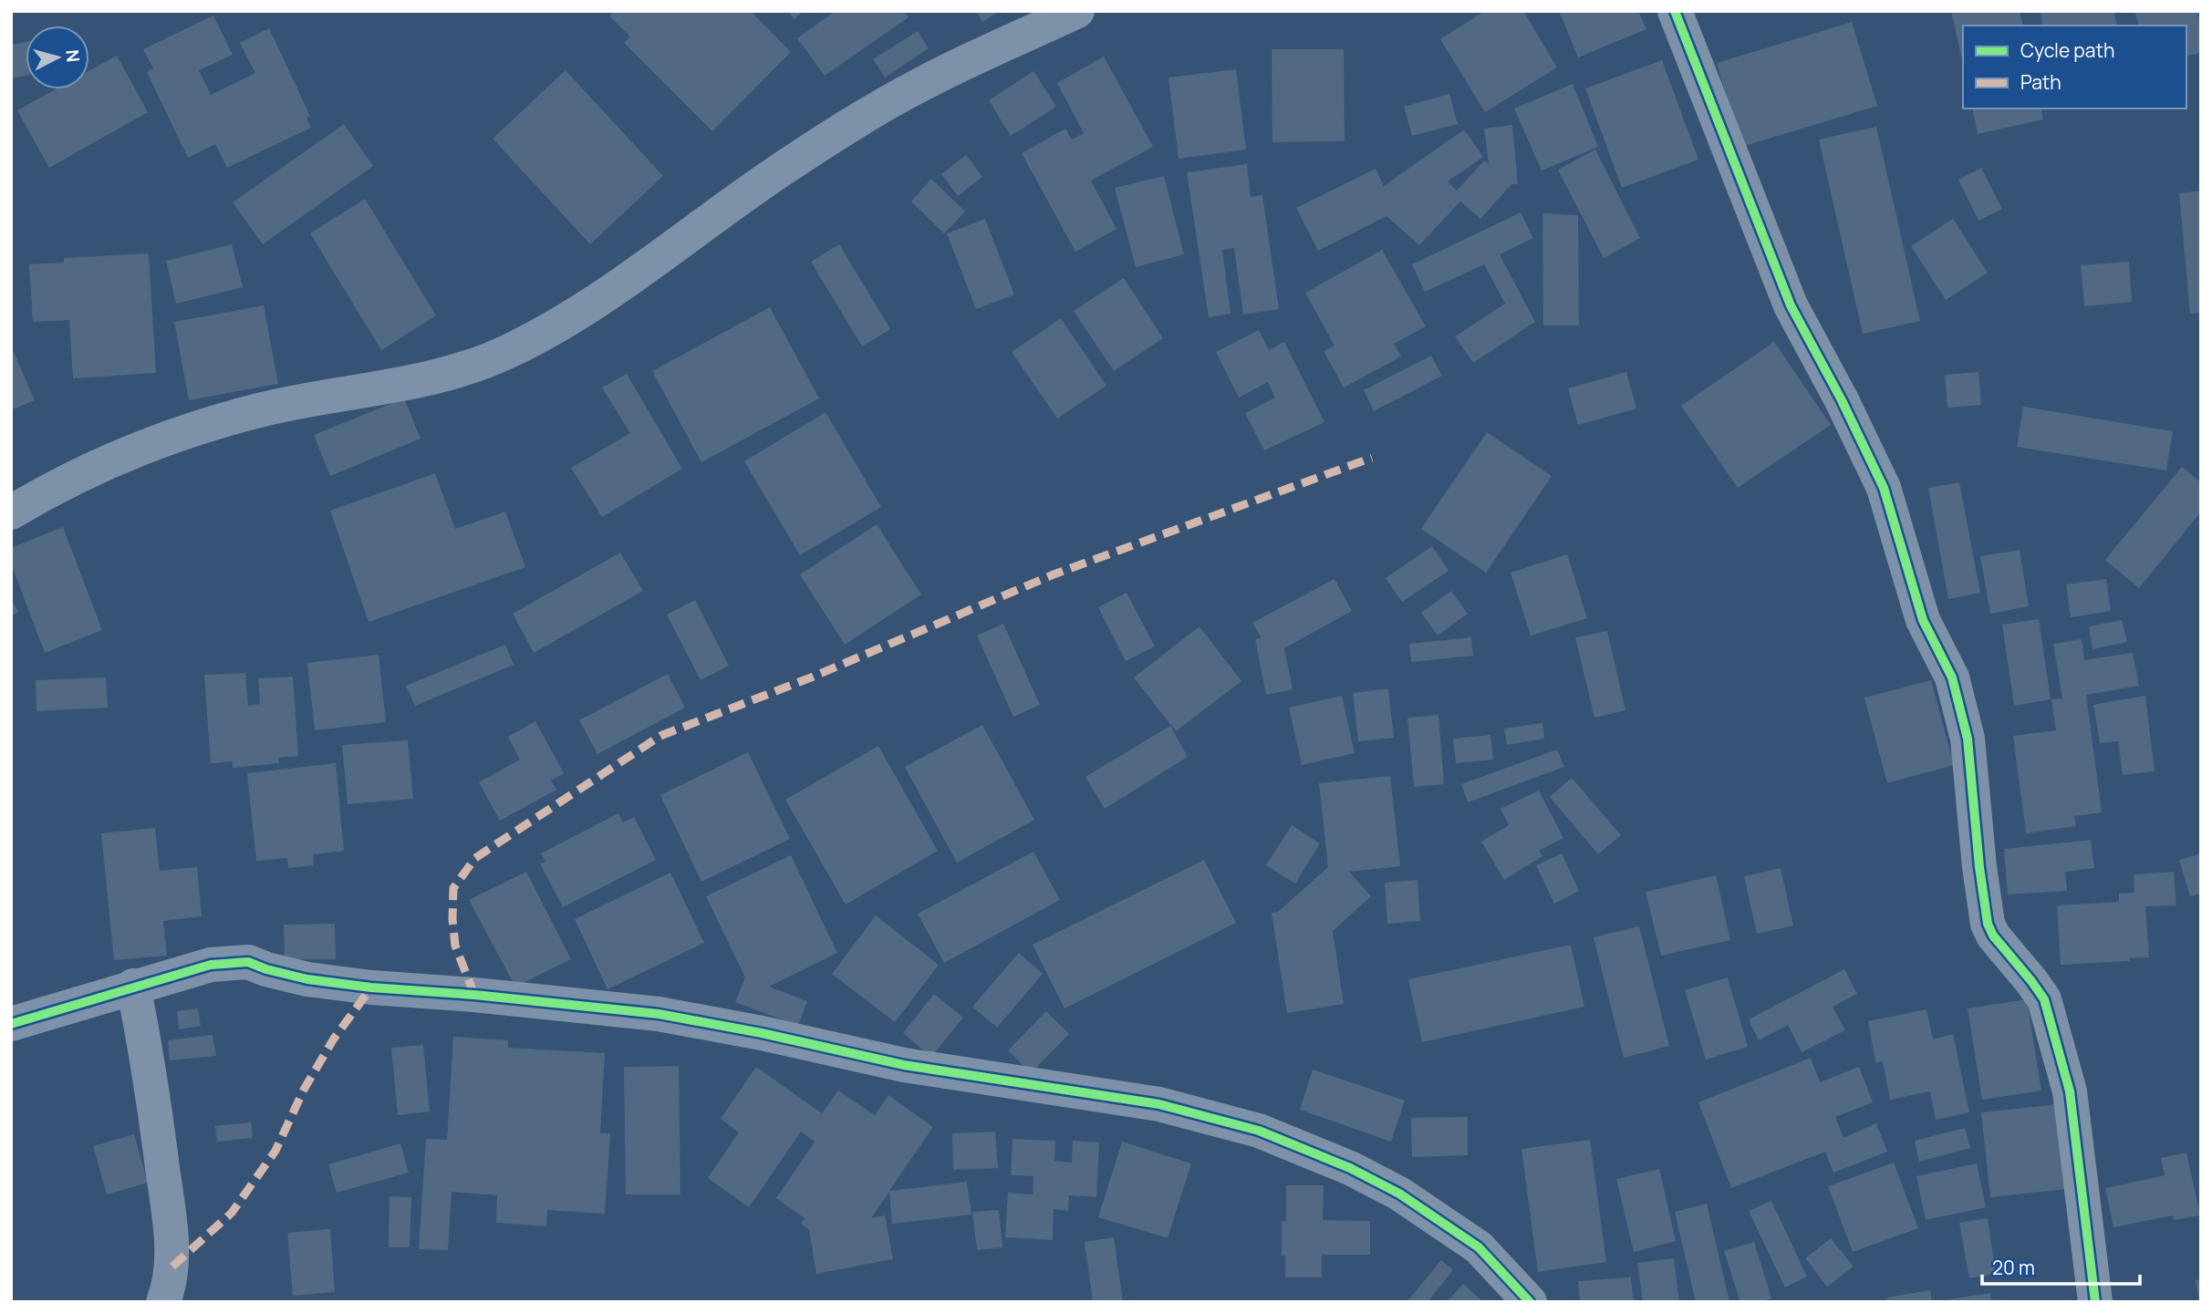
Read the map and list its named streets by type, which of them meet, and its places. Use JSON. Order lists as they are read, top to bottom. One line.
{"legend":["Cycle path","Path"],"scale_bar":"20 m","north":"right"}
